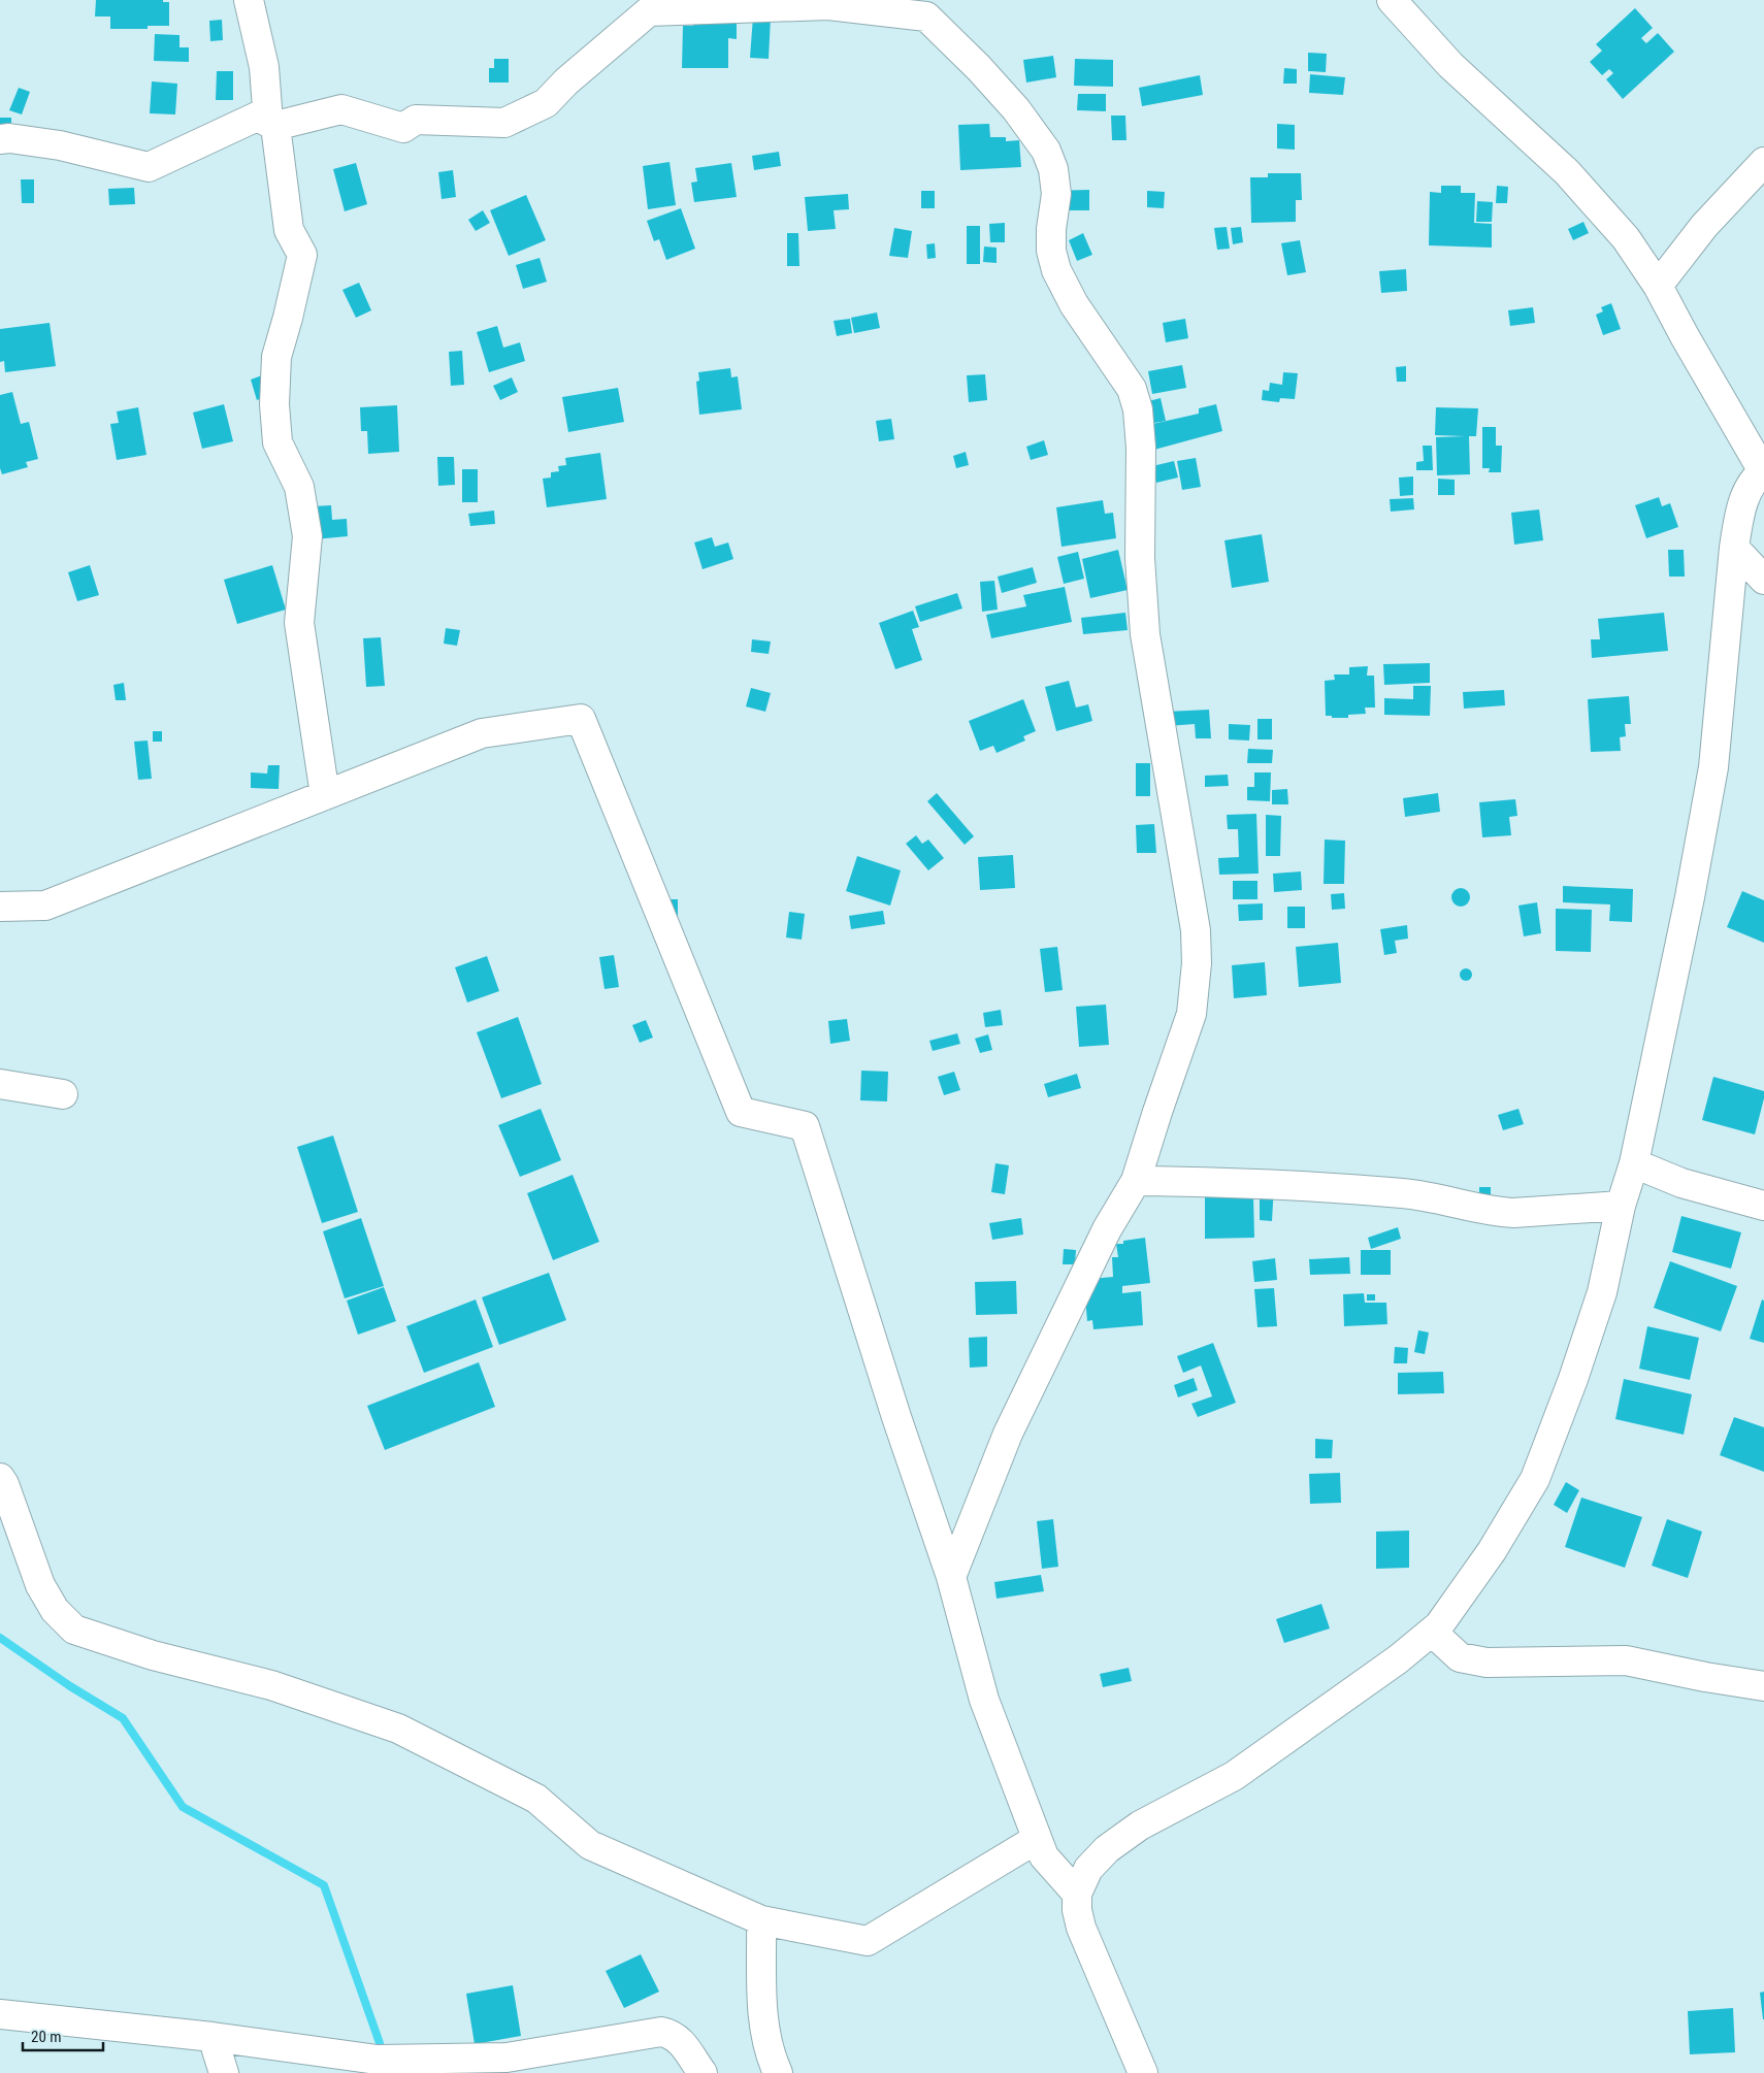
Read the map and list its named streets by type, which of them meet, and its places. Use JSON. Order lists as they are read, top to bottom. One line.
{"scale_bar":"20 m"}
